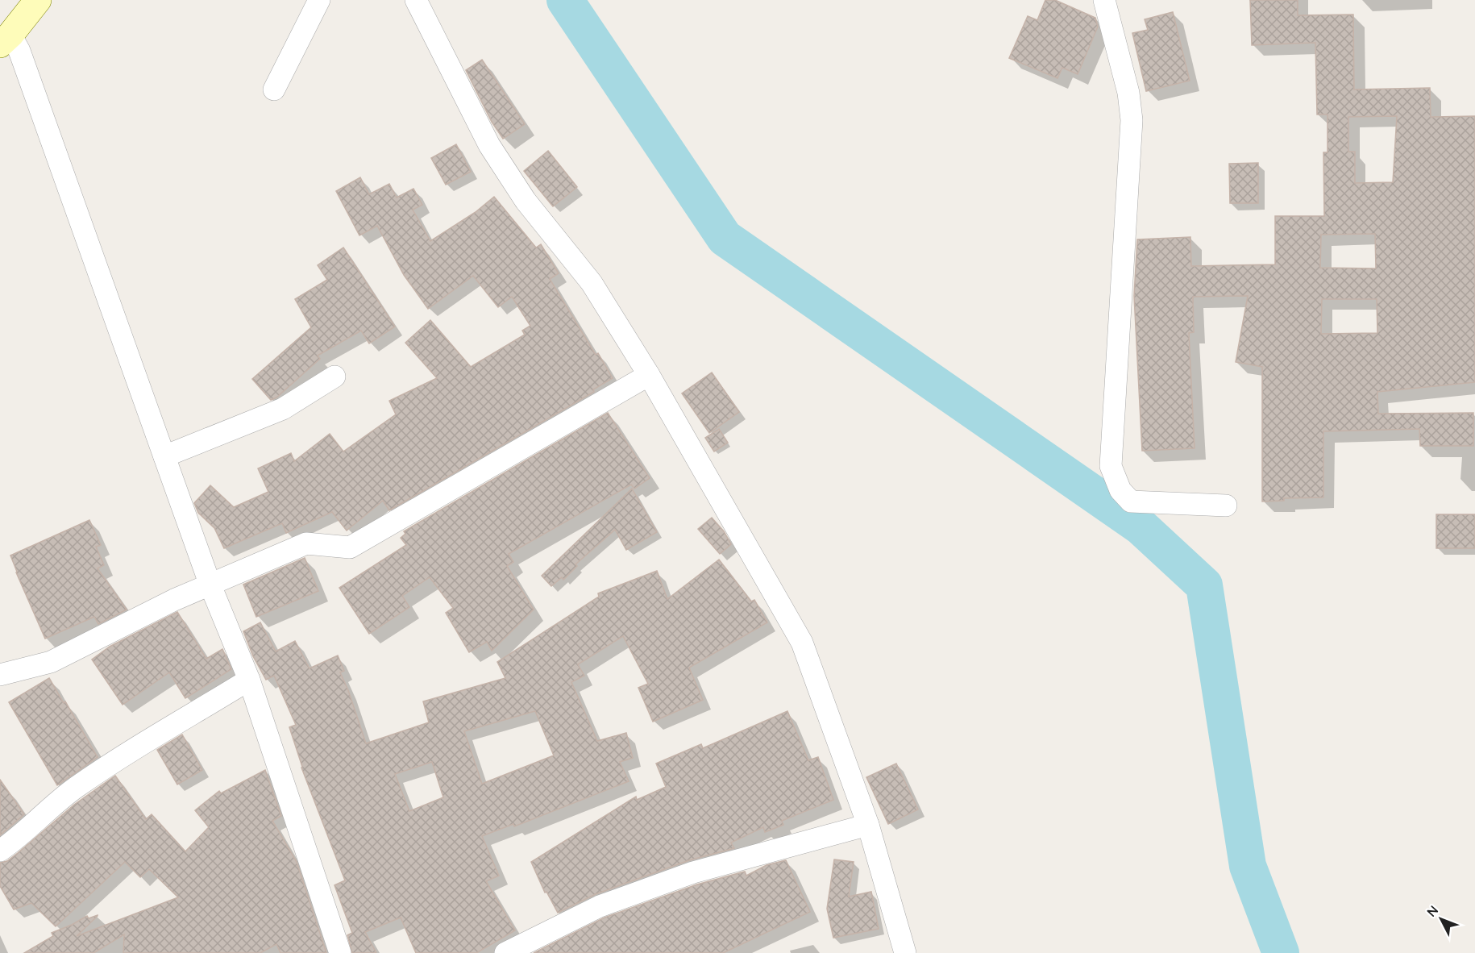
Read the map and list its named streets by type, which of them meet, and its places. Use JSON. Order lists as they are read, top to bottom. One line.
{"north":"top left"}
